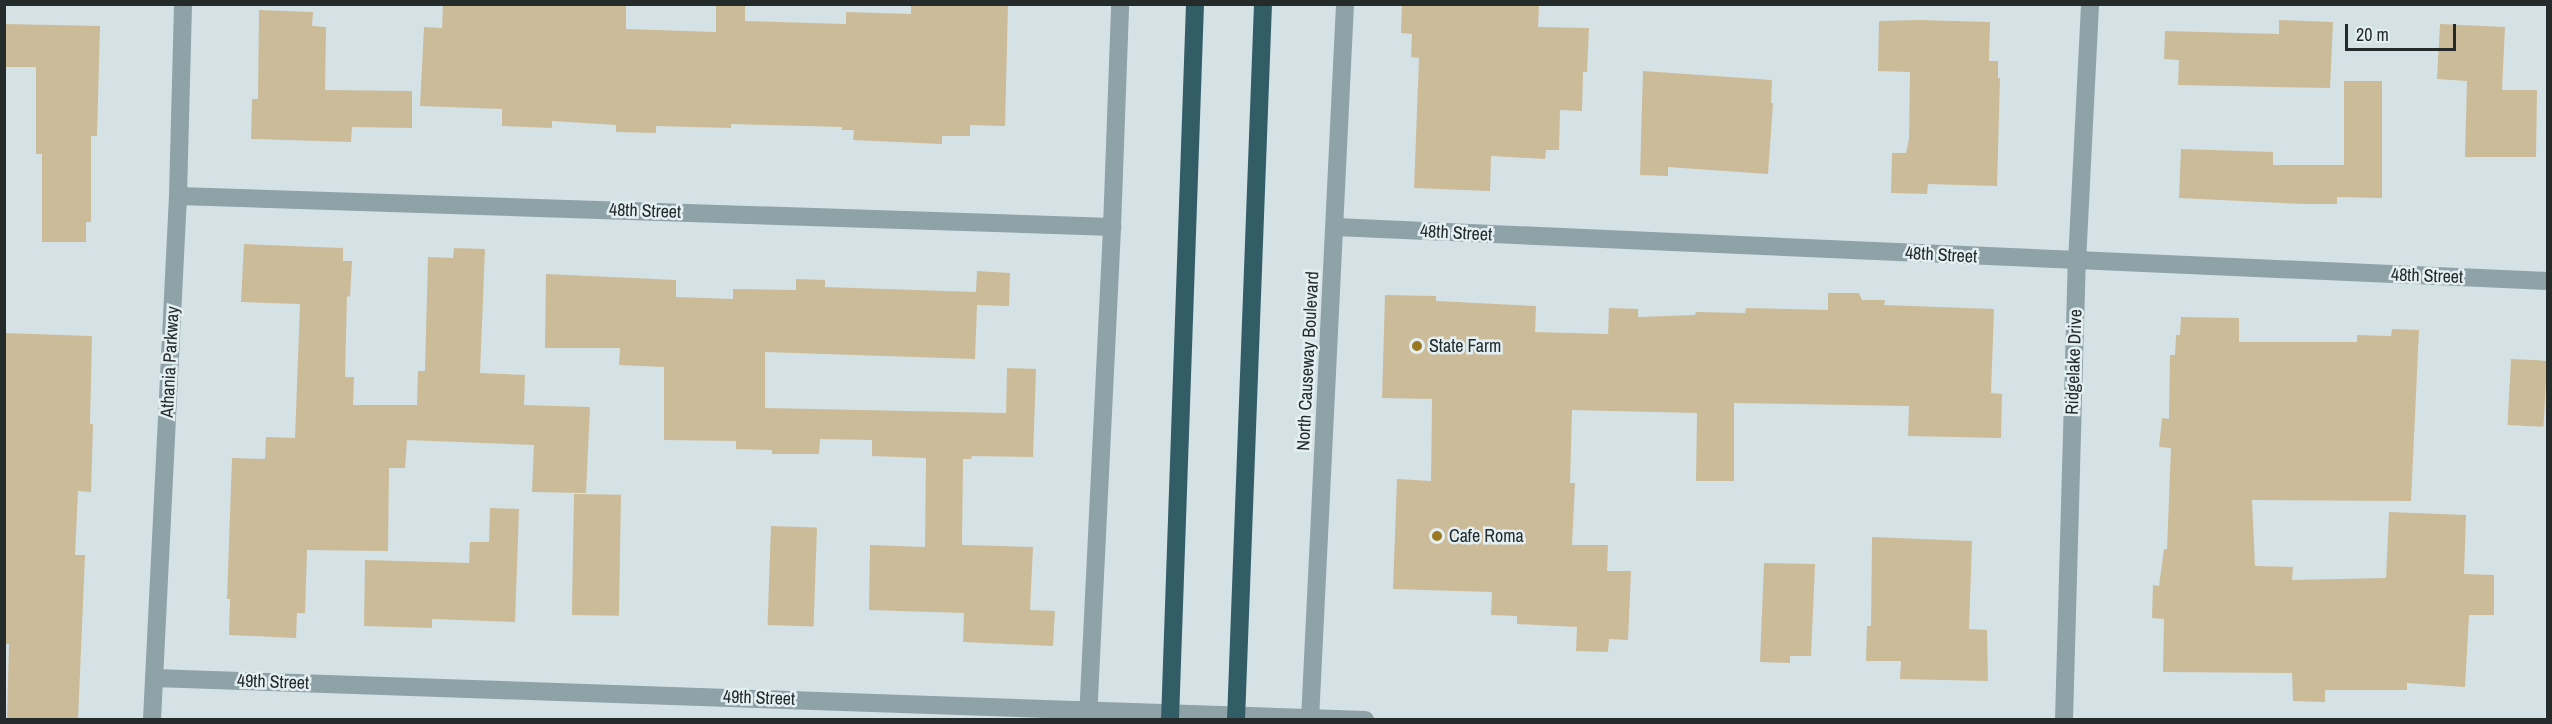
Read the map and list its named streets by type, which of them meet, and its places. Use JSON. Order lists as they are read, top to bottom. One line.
{"streets":{"street":["48th Street","North Causeway Boulevard","Athania Parkway","Ridgelake Drive","49th Street"]},"crossings":[["48th Street","North Causeway Boulevard"],["48th Street","Athania Parkway"],["48th Street","Ridgelake Drive"],["North Causeway Boulevard","49th Street"],["Athania Parkway","49th Street"]],"places":["State Farm","Cafe Roma"],"scale_bar":"20 m"}
